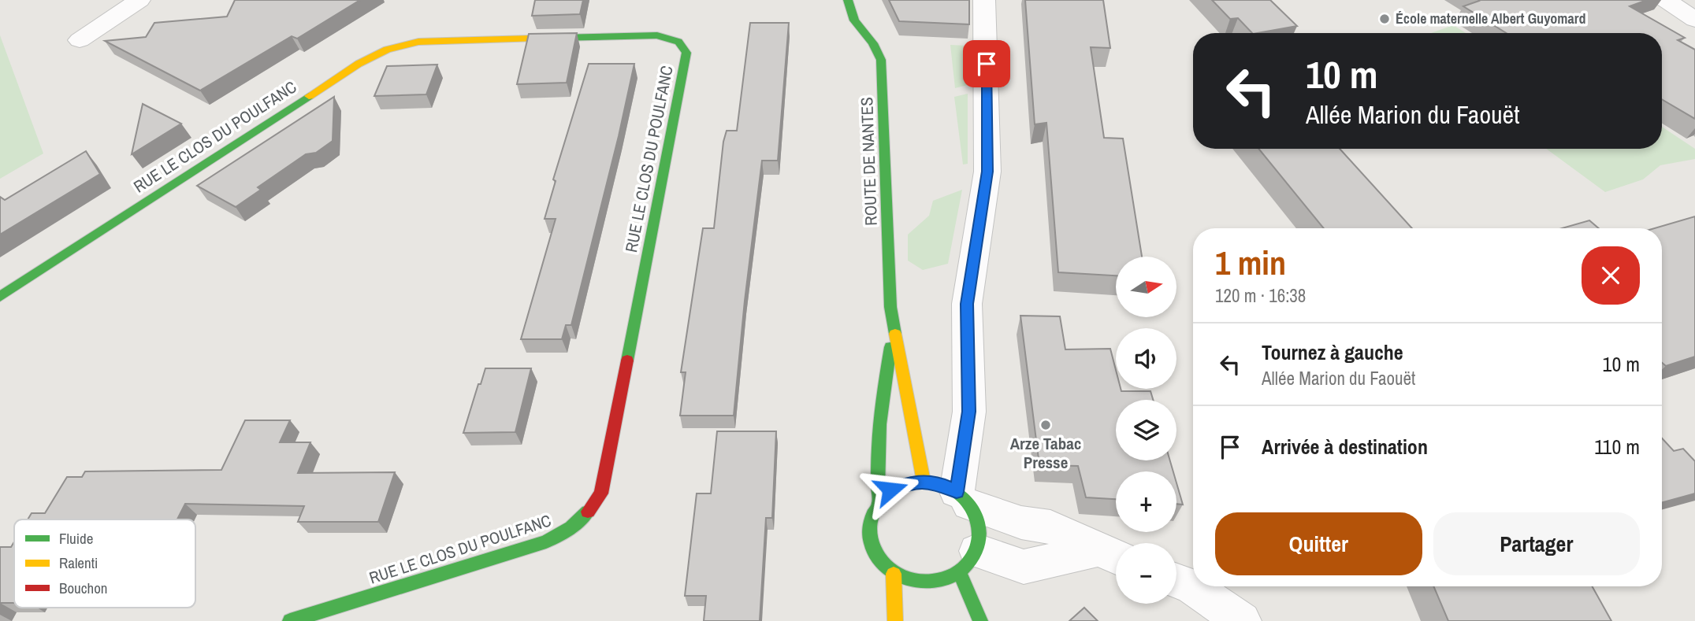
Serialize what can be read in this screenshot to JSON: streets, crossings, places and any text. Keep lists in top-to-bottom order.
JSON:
{
  "streets": {
    "street": ["RUE LE CLOS DU POULFANC", "ROUTE DE NANTES"]
  },
  "places": ["École maternelle Albert Guyomard", "Arze Tabac Presse"],
  "legend": ["Fluide", "Ralenti", "Bouchon"],
  "north": "right",
  "page": {
    "turn": ["10 m", "Allée Marion du Faouët"],
    "heading": ["1 min", "120 m · 16:38"],
    "map_buttons": ["+", "−"],
    "list": [
      {
        "name": "Tournez à gauche",
        "note": "Allée Marion du Faouët",
        "value": "10 m"
      },
      {
        "name": "Arrivée à destination",
        "value": "110 m"
      }
    ],
    "buttons": ["Quitter", "Partager"]
  }
}
